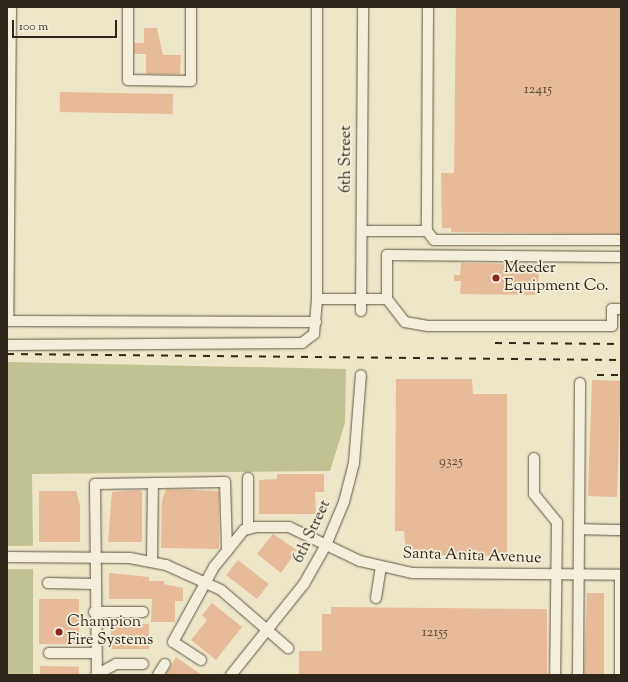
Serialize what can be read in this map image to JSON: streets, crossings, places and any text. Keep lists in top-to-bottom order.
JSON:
{
  "streets": {
    "street": ["6th Street", "Santa Anita Avenue"]
  },
  "crossings": [
    ["6th Street", "Santa Anita Avenue"]
  ],
  "places": ["Meeder Equipment Co.", "Champion Fire Systems"],
  "house_numbers": ["12415", "9325", "12155"],
  "scale_bar": "100 m"
}
